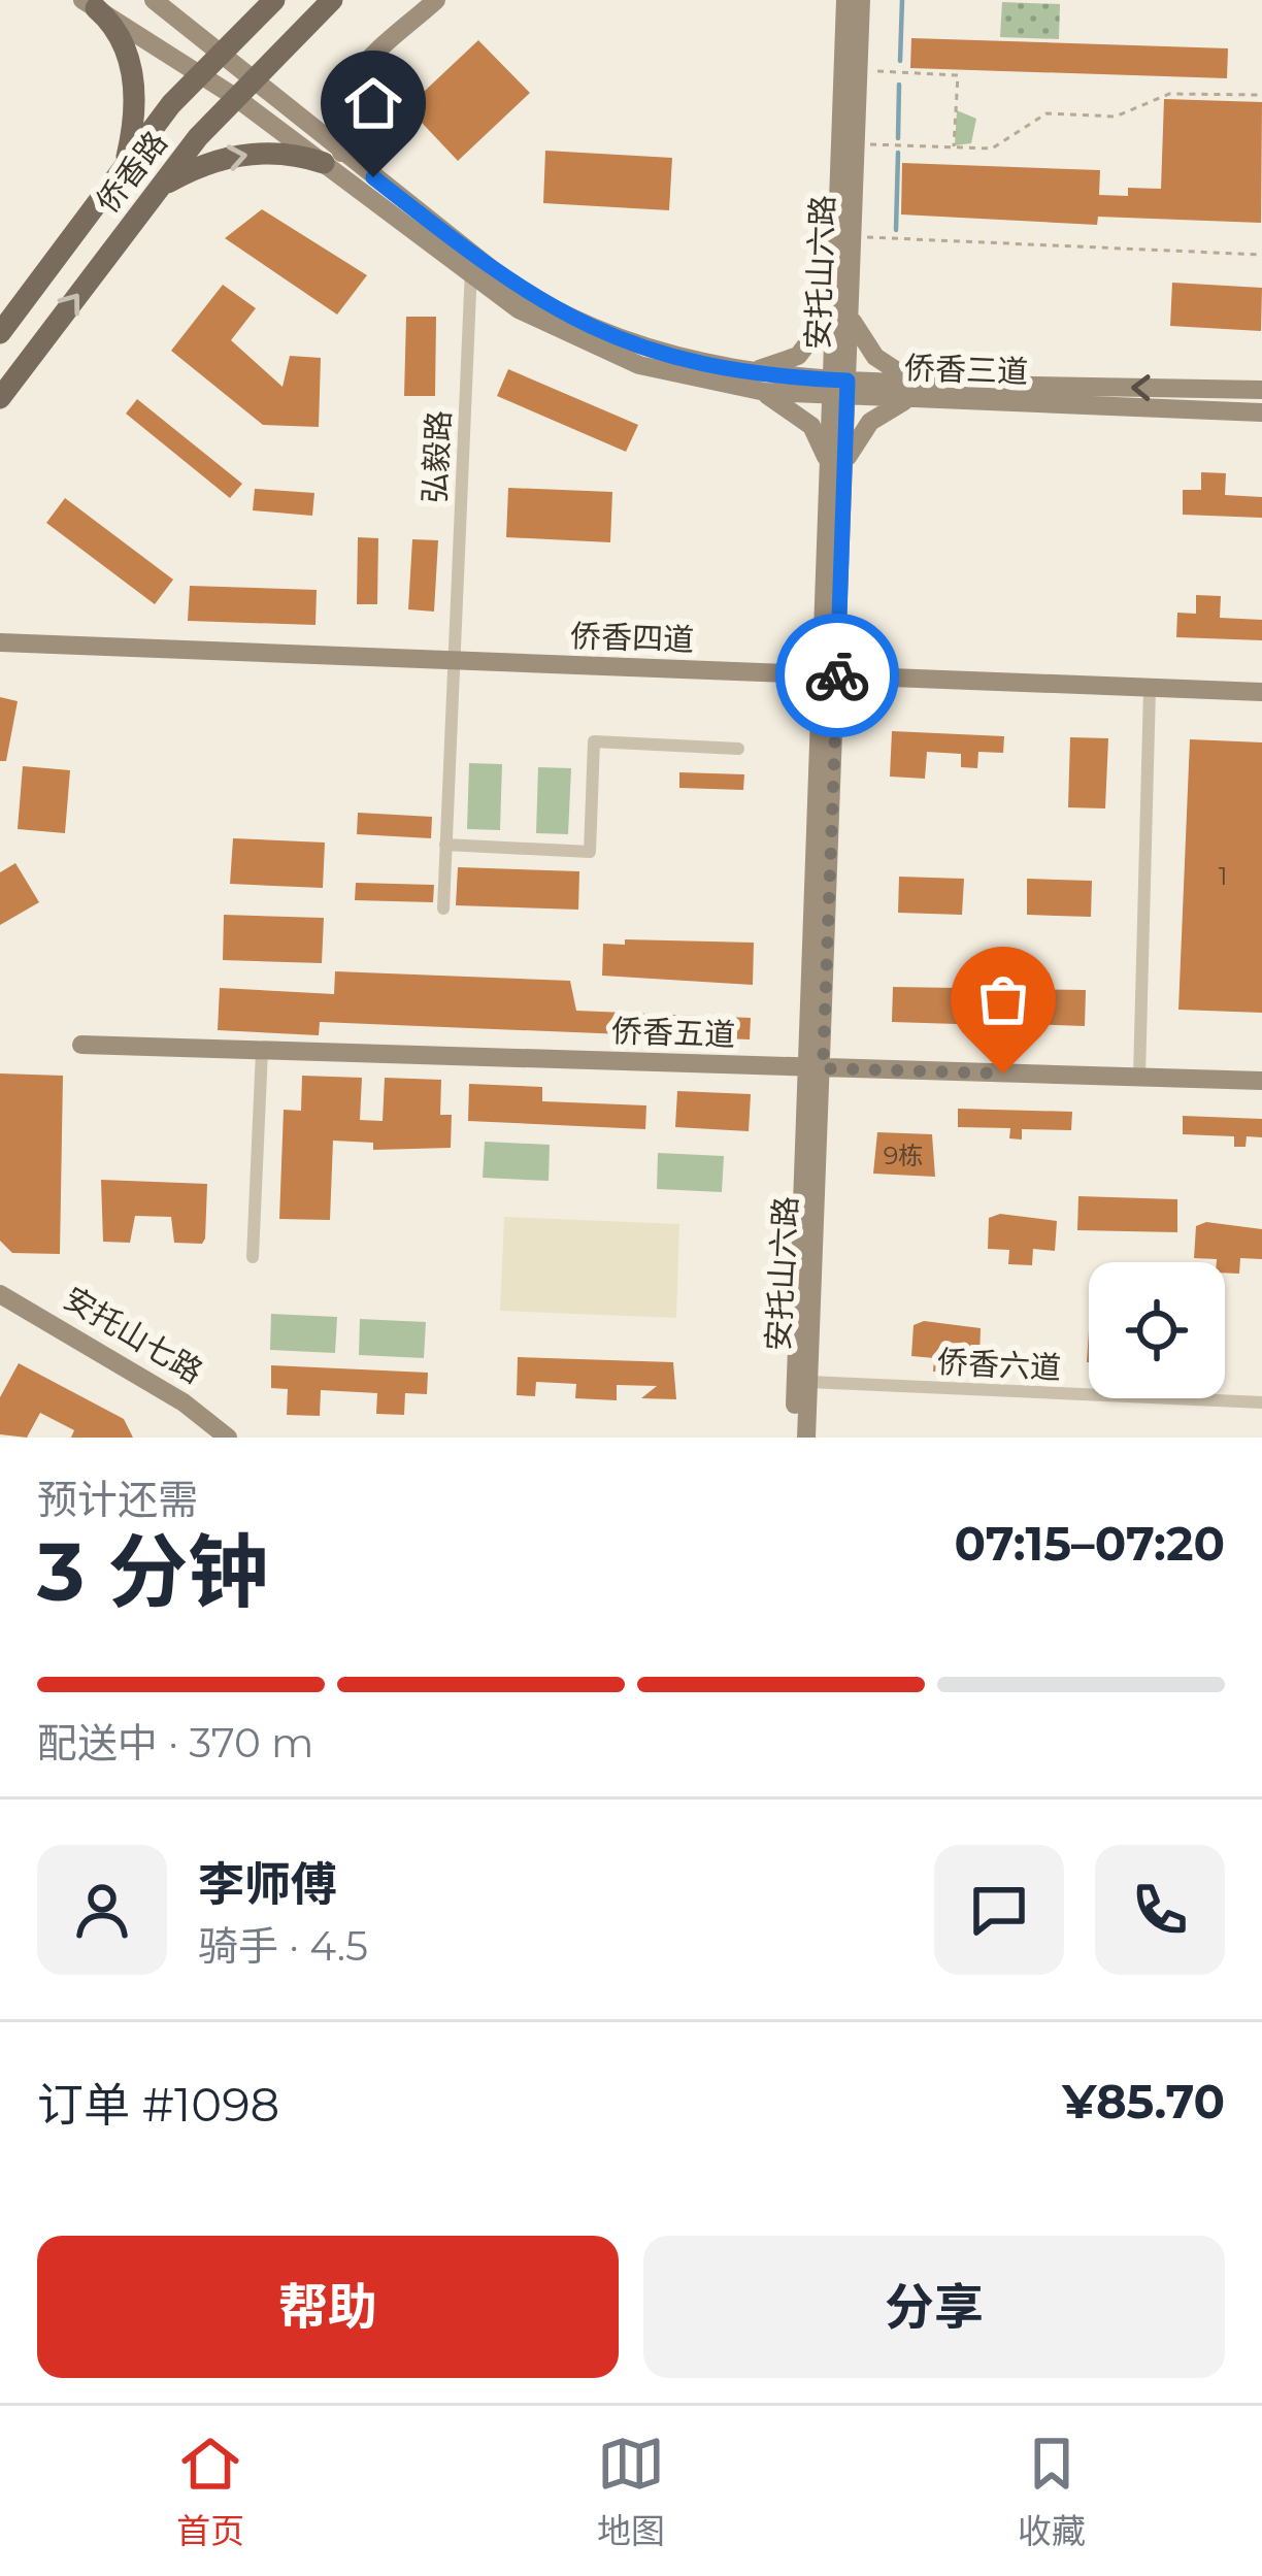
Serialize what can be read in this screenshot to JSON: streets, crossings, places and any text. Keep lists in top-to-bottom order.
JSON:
{
  "streets": {
    "main road": ["侨香路"],
    "street": [
      "安托山六路",
      "侨香三道",
      "弘毅路",
      "侨香四道",
      "侨香五道",
      "安托山七路",
      "侨香六道"
    ]
  },
  "crossings": [
    ["侨香路", "侨香三道"],
    ["安托山六路", "侨香三道"],
    ["安托山六路", "侨香四道"],
    ["安托山六路", "侨香五道"],
    ["安托山六路", "侨香六道"],
    ["侨香三道", "弘毅路"],
    ["弘毅路", "侨香四道"]
  ],
  "house_numbers": ["1", "9栋"],
  "page": {
    "heading": ["3 分钟", "预计还需", "07:15–07:20"],
    "panel": [
      "李师傅",
      "骑手 · 4.5",
      "订单 #1098",
      "¥85.70"
    ],
    "bar": "配送中 · 370 m",
    "buttons": ["帮助", "分享"],
    "tabs": ["首页", "地图", "收藏"]
  }
}
